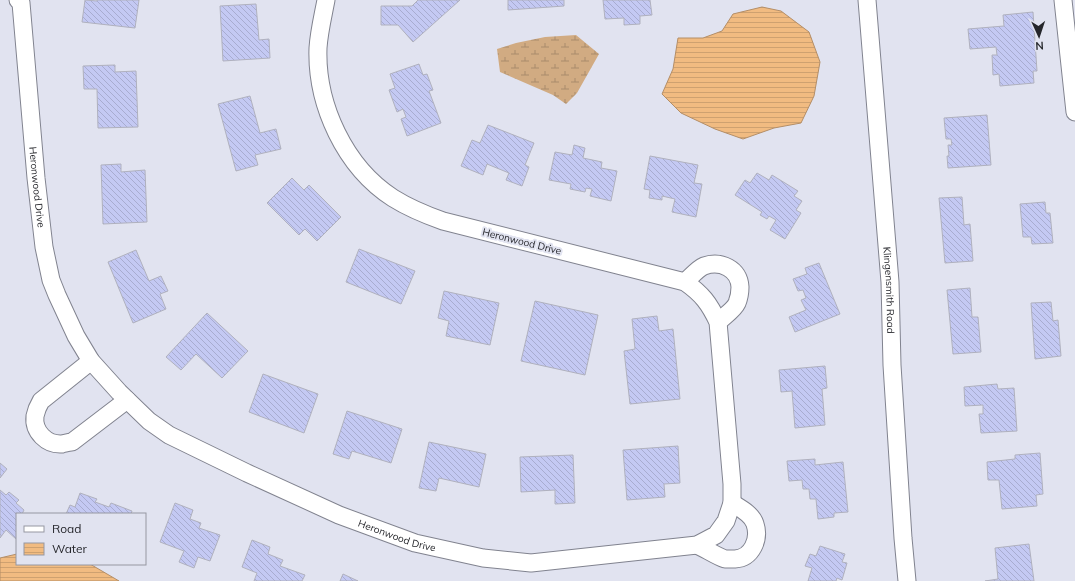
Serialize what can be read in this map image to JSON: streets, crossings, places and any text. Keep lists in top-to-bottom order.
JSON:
{
  "streets": {
    "street": ["Heronwood Drive", "Klingensmith Road"]
  },
  "legend": ["Road", "Water"],
  "north": "bottom"
}
